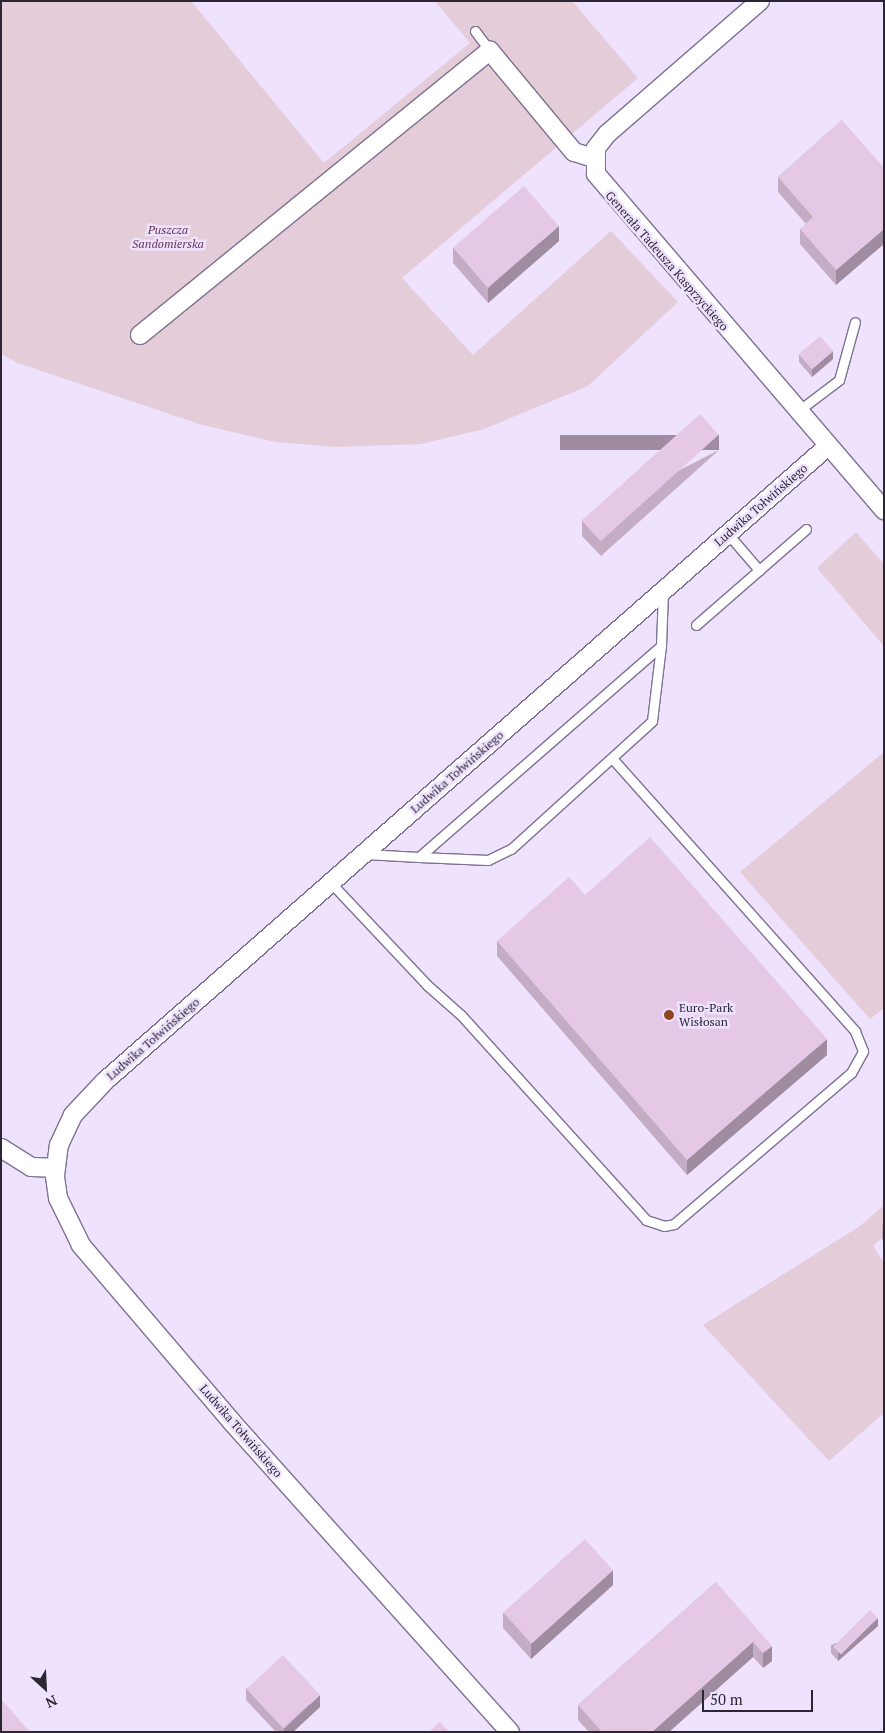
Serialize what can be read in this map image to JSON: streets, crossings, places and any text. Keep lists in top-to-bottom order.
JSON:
{
  "streets": {
    "street": ["Generała Tadeusza Kasprzyckiego", "Ludwika Tołwińskiego"]
  },
  "crossings": [
    ["Generała Tadeusza Kasprzyckiego", "Ludwika Tołwińskiego"]
  ],
  "parks": ["Puszcza Sandomierska"],
  "places": ["Euro-Park Wisłosan"],
  "scale_bar": "50 m",
  "north": "bottom right"
}
